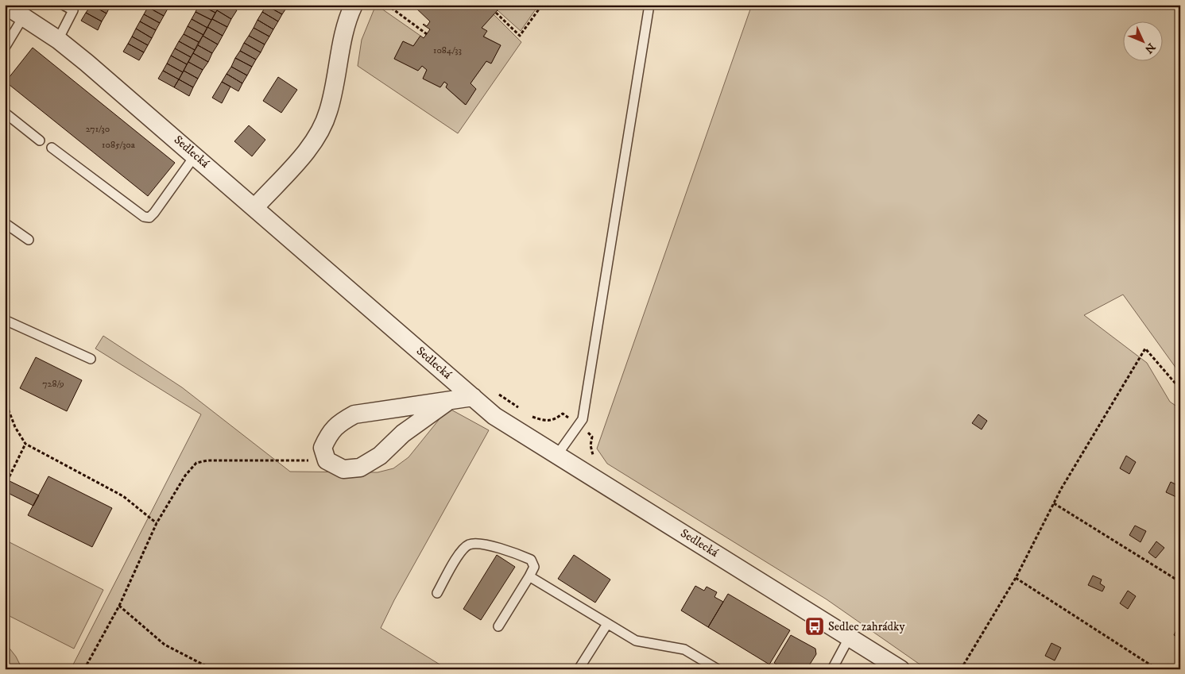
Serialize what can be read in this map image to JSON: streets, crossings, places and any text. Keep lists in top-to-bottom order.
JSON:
{
  "streets": {
    "street": ["Sedlecká"]
  },
  "places": {
    "bus stop": ["Sedlec zahrádky"]
  },
  "house_numbers": [
    "1084/33",
    "271/30",
    "1085/30a",
    "728/9"
  ],
  "north": "bottom right"
}
